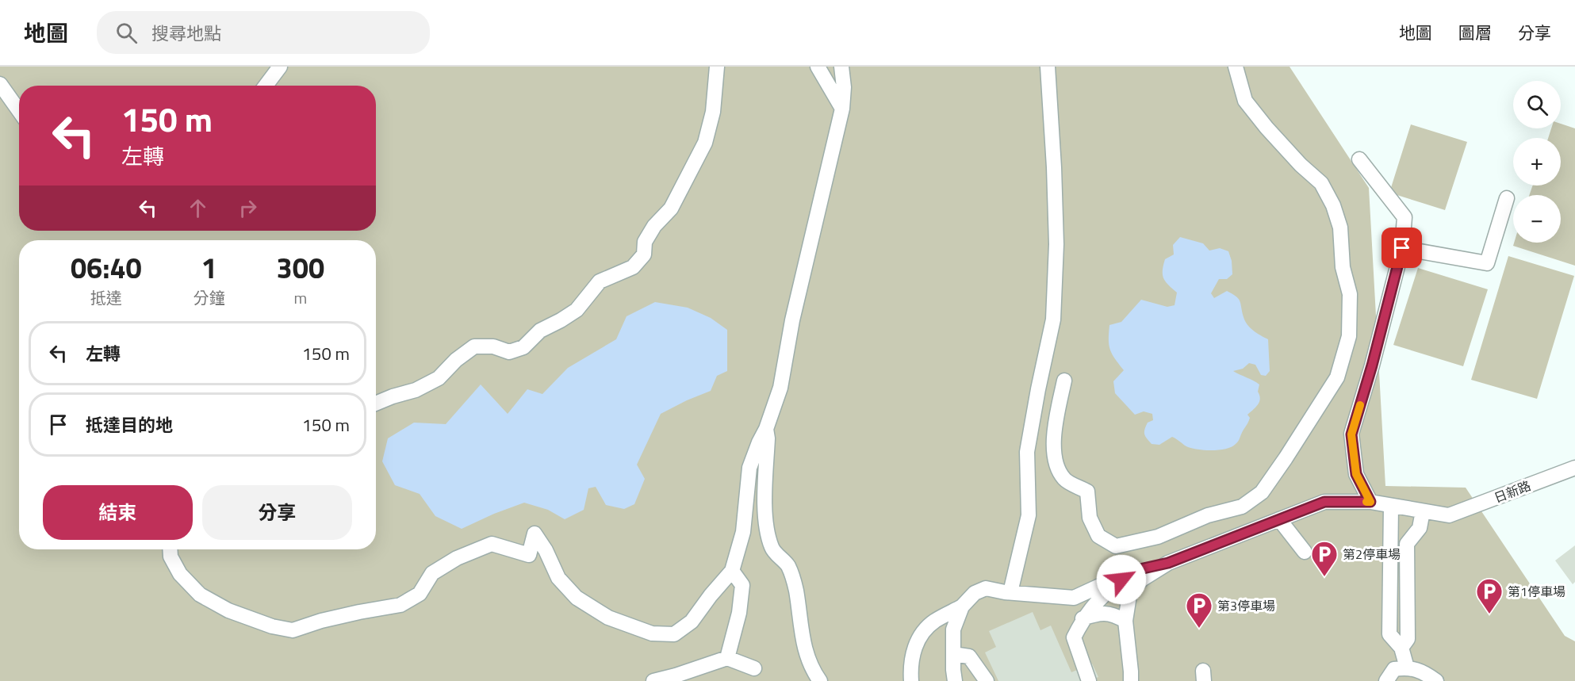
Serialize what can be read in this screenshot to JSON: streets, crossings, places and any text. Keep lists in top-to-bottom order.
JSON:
{
  "streets": {
    "street": ["日新路"]
  },
  "places": {
    "parking": ["第2停車場", "第1停車場", "第3停車場"]
  },
  "page": {
    "header": "地圖",
    "search": "搜尋地點",
    "nav": ["地圖", "圖層", "分享"],
    "map_buttons": ["+", "−"],
    "turn": ["150 m", "左轉"],
    "eta": [
      "06:40",
      "抵達",
      "1",
      "分鐘",
      "300",
      "m"
    ],
    "list": [
      {
        "name": "左轉",
        "value": "150 m"
      },
      {
        "name": "抵達目的地",
        "value": "150 m"
      }
    ],
    "buttons": ["結束", "分享"]
  }
}
